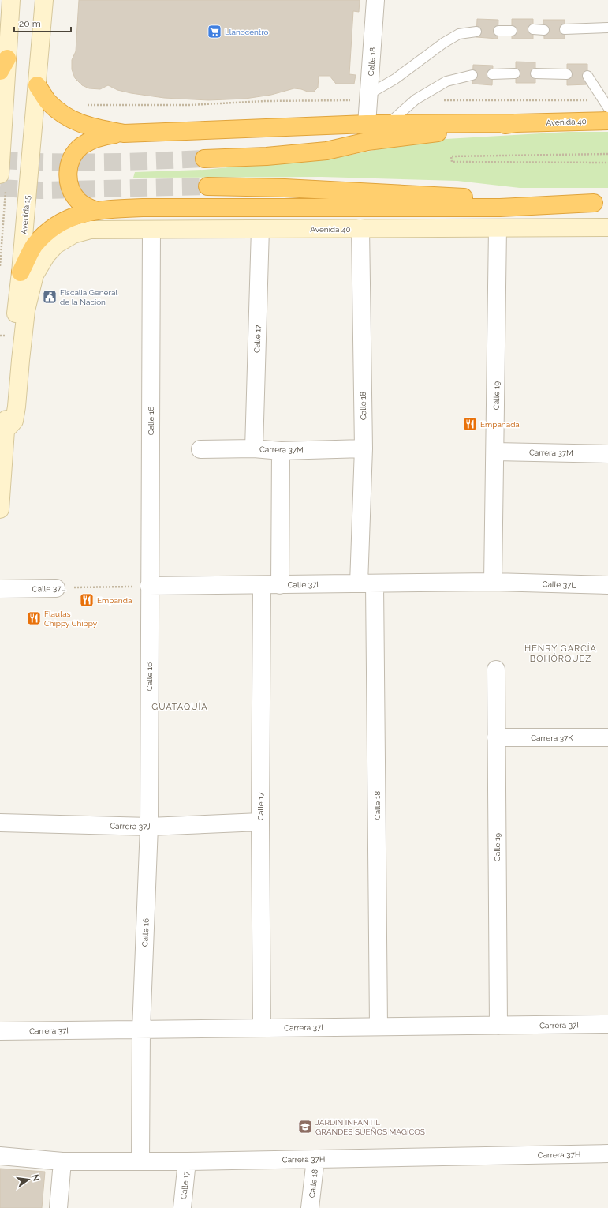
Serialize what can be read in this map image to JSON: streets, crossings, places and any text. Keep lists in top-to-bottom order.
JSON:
{
  "streets": {
    "highway": ["Avenida 40"],
    "street": [
      "Calle 18",
      "Avenida 15",
      "Calle 17",
      "Calle 19",
      "Calle 16",
      "Carrera 37M",
      "Calle 37L",
      "Carrera 37K",
      "Carrera 37J",
      "Carrera 37I",
      "Carrera 37H"
    ]
  },
  "crossings": [
    ["Calle 18", "Avenida 40"],
    ["Calle 18", "Carrera 37M"],
    ["Calle 18", "Calle 37L"],
    ["Calle 18", "Carrera 37I"],
    ["Calle 18", "Carrera 37H"],
    ["Avenida 40", "Avenida 15"],
    ["Avenida 40", "Calle 17"],
    ["Avenida 40", "Calle 19"],
    ["Avenida 40", "Calle 16"],
    ["Calle 17", "Carrera 37M"],
    ["Calle 17", "Calle 37L"],
    ["Calle 17", "Carrera 37J"],
    ["Calle 17", "Carrera 37I"],
    ["Calle 17", "Carrera 37H"],
    ["Calle 19", "Carrera 37M"],
    ["Calle 19", "Calle 37L"],
    ["Calle 19", "Carrera 37K"],
    ["Calle 19", "Carrera 37I"],
    ["Calle 16", "Calle 37L"],
    ["Calle 16", "Carrera 37J"],
    ["Calle 16", "Carrera 37I"],
    ["Calle 16", "Carrera 37H"]
  ],
  "districts": ["HENRY GARCÍA BOHÓRQUEZ", "GUATAQUÍA"],
  "places": {
    "supermarket": ["Llanocentro"],
    "public building": ["Fiscalia General de la Nación"],
    "restaurant": ["Empanada", "Empanda", "Flautas Chippy Chippy"],
    "school or university": ["JARDIN INFANTIL GRANDES SUEÑOS MAGICOS"]
  },
  "scale_bar": "20 m",
  "north": "right"
}
